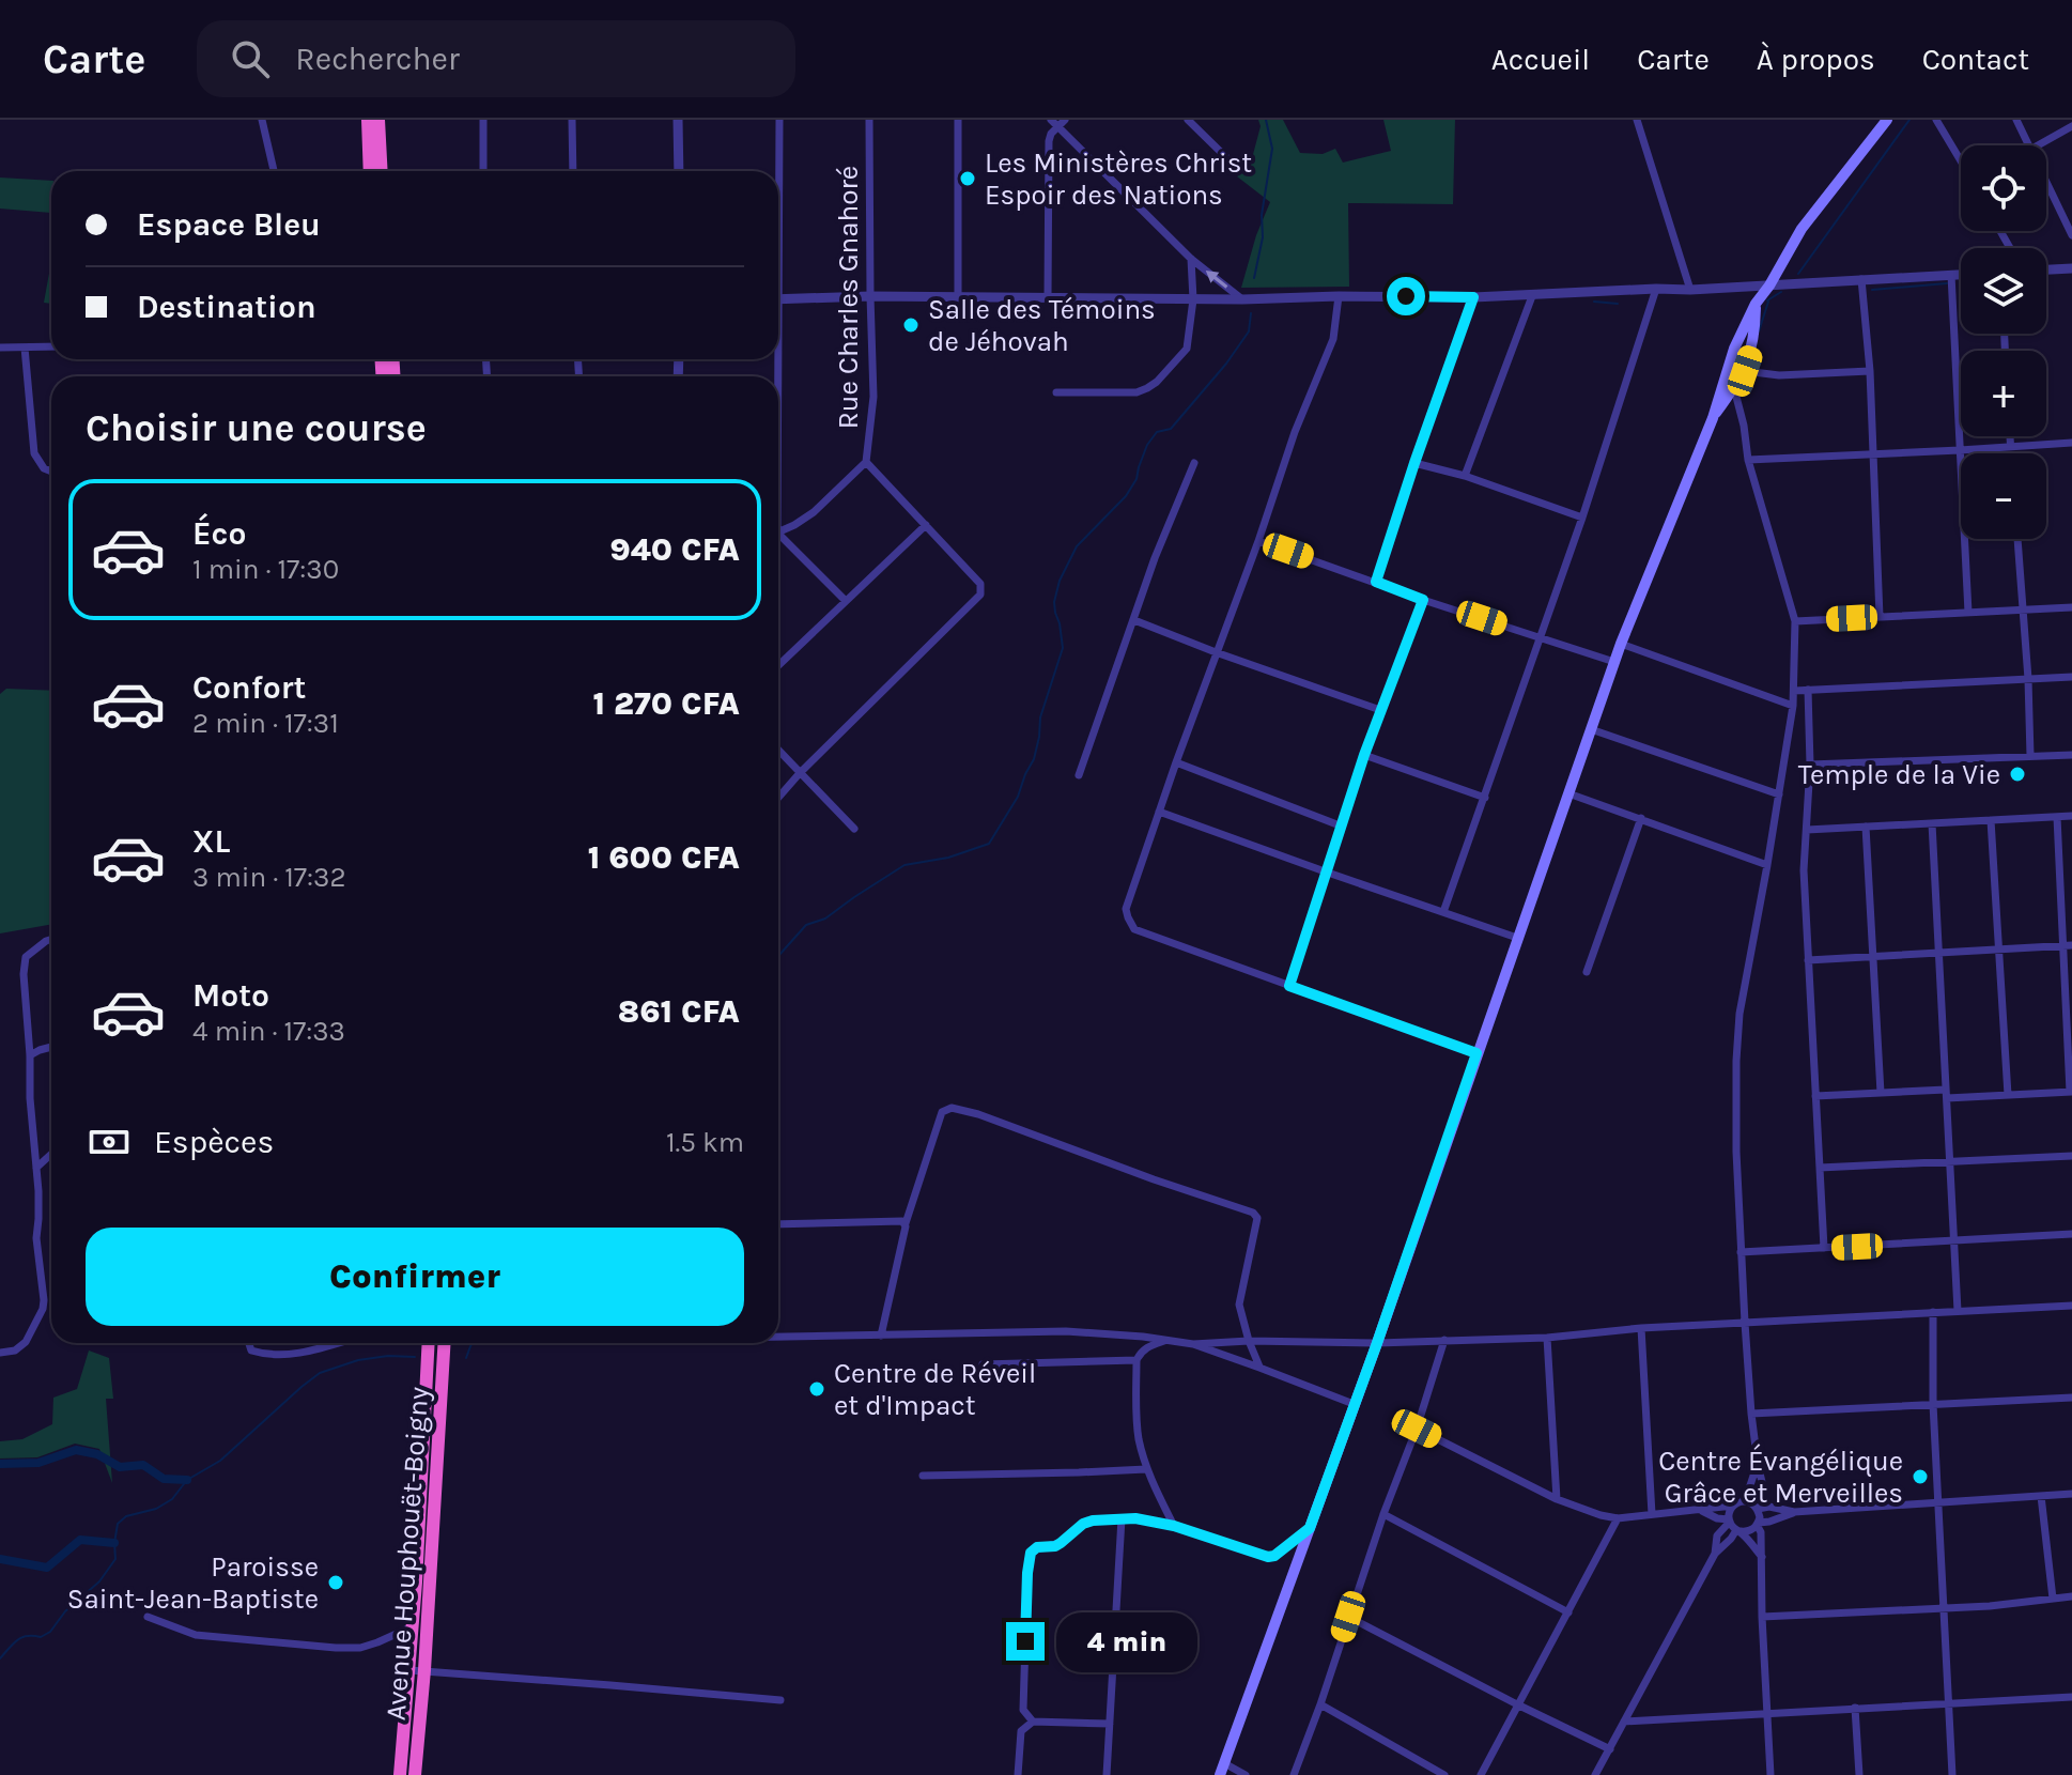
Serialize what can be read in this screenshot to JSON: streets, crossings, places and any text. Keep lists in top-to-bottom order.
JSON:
{
  "streets": {
    "highway": ["Avenue Houphouët-Boigny"],
    "street": ["Rue Charles Gnahoré"]
  },
  "places": [
    "Les Ministères Christ Espoir des Nations",
    "Salle des Témoins de Jéhovah",
    "Temple de la Vie",
    "Centre de Réveil et d'Impact",
    "Centre Évangélique Grâce et Merveilles",
    "Paroisse Saint-Jean-Baptiste"
  ],
  "page": {
    "header": "Carte",
    "search": "Rechercher",
    "nav": [
      "Accueil",
      "Carte",
      "À propos",
      "Contact"
    ],
    "map_buttons": ["+", "−"],
    "banner": ["Espace Bleu", "Destination"],
    "heading": "Choisir une course",
    "list": [
      {
        "name": "Éco",
        "note": "1 min · 17:30",
        "value": "940 CFA"
      },
      {
        "name": "Confort",
        "note": "2 min · 17:31",
        "value": "1 270 CFA"
      },
      {
        "name": "XL",
        "note": "3 min · 17:32",
        "value": "1 600 CFA"
      },
      {
        "name": "Moto",
        "note": "4 min · 17:33",
        "value": "861 CFA"
      }
    ],
    "pay": ["Espèces", "1.5 km"],
    "buttons": "Confirmer",
    "bubble": "4 min"
  }
}
